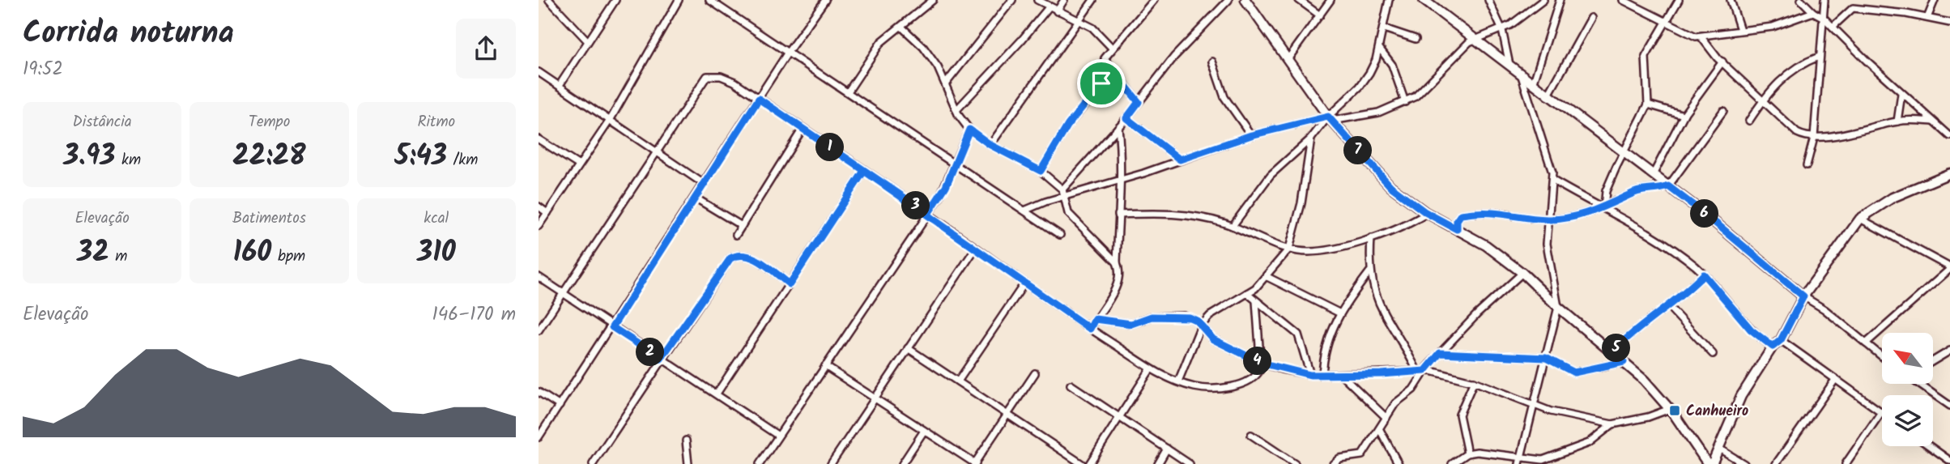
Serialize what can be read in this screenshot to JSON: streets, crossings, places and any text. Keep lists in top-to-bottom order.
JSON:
{
  "places": {
    "transit": ["Canhueiro"]
  },
  "north": "top left",
  "page": {
    "heading": ["Corrida noturna", "19:52"],
    "stats": [
      ["Distância", "3.93 km"],
      ["Tempo", "22:28"],
      ["Ritmo", "5:43 /km"],
      ["Elevação", "32 m"],
      ["Batimentos", "160 bpm"],
      ["kcal", "310"]
    ],
    "pins": [
      "1",
      "7",
      "3",
      "6",
      "5",
      "2",
      "4"
    ],
    "chart": ["Elevação", "146–170 m"]
  }
}
